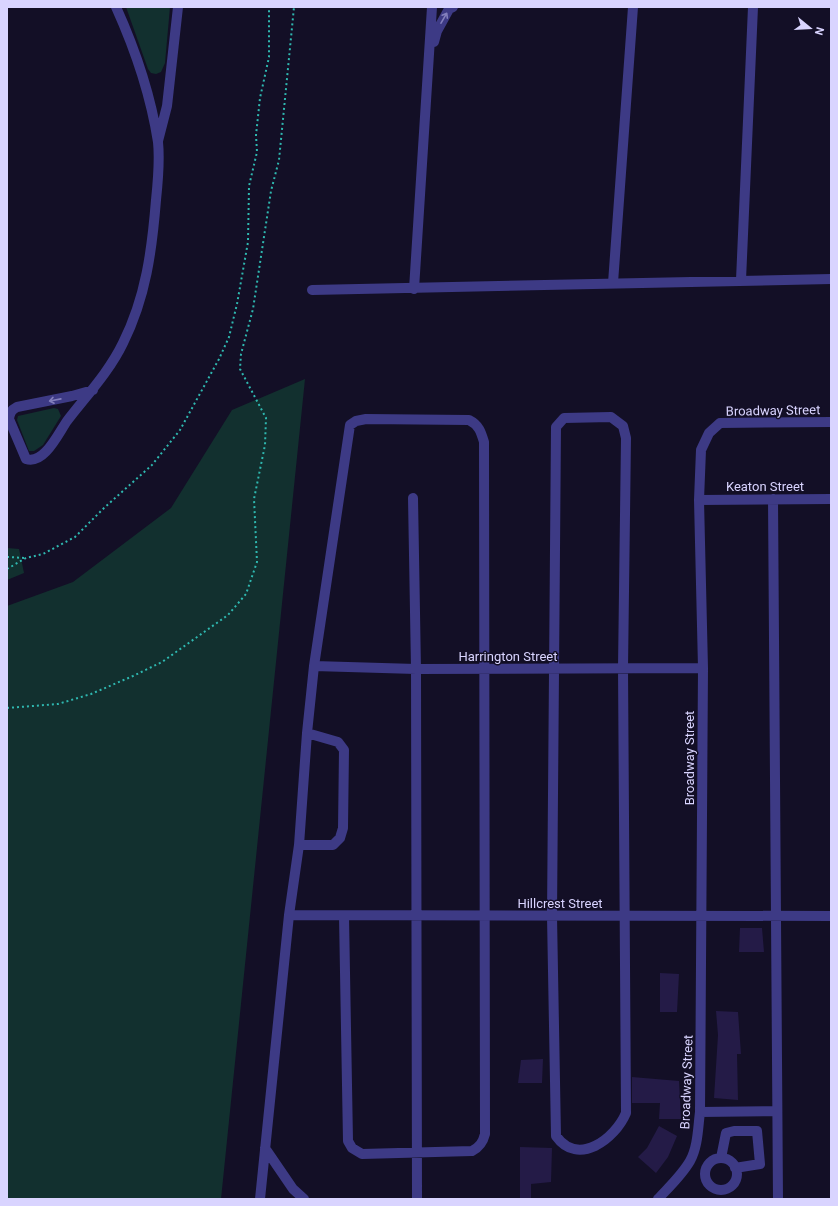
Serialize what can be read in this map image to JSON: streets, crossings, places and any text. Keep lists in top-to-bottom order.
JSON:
{
  "streets": {
    "street": [
      "Broadway Street",
      "Keaton Street",
      "Harrington Street",
      "Hillcrest Street"
    ]
  },
  "crossings": [
    ["Broadway Street", "Keaton Street"],
    ["Broadway Street", "Harrington Street"],
    ["Broadway Street", "Hillcrest Street"]
  ],
  "north": "right"
}
